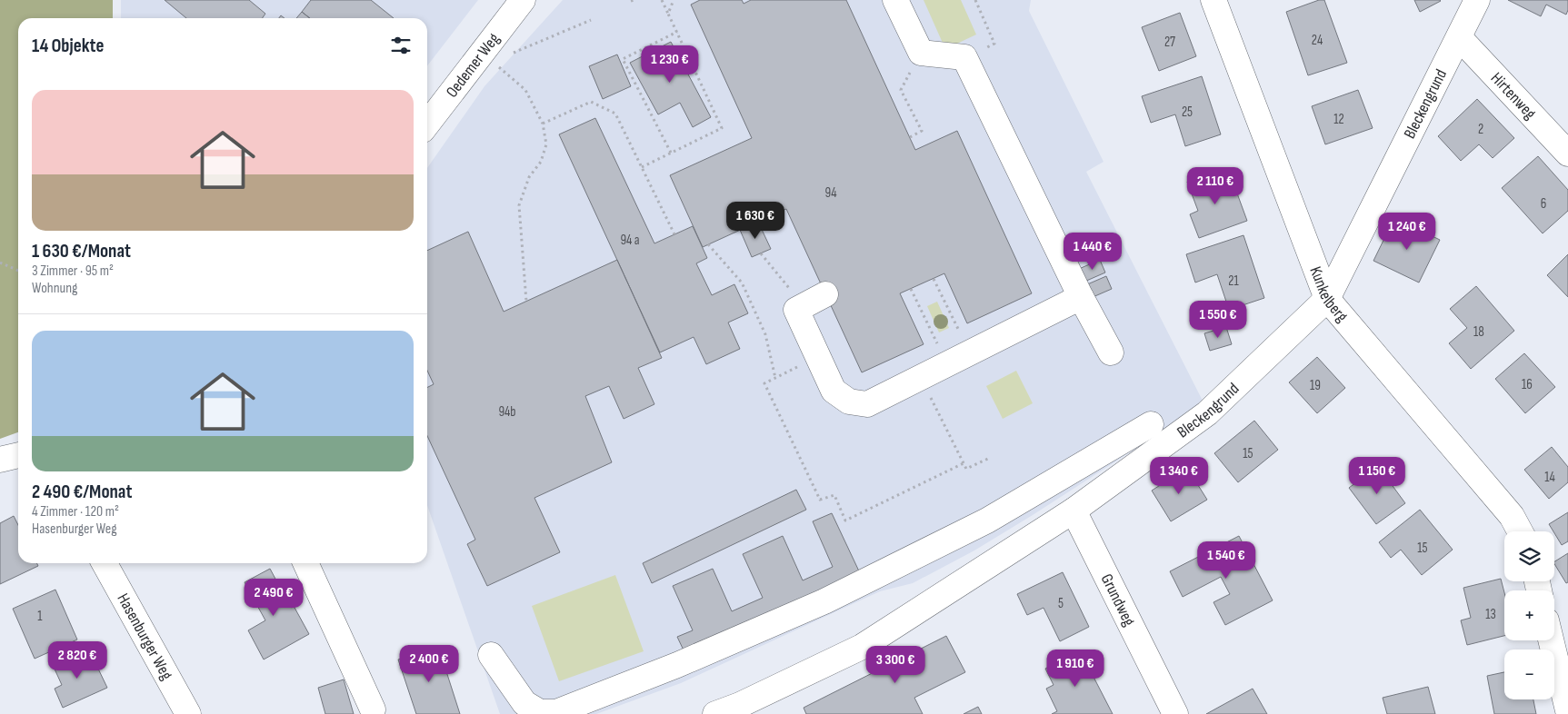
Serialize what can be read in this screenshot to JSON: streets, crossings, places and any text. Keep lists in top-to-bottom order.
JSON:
{
  "streets": {
    "street": [
      "Oedemer Weg",
      "Hirtenweg",
      "Bleckengrund",
      "Kunkelberg",
      "Grundweg",
      "Hasenburger Weg"
    ]
  },
  "crossings": [
    ["Hirtenweg", "Bleckengrund"],
    ["Bleckengrund", "Kunkelberg"],
    ["Bleckengrund", "Grundweg"]
  ],
  "house_numbers": [
    "24",
    "27",
    "25",
    "12",
    "2",
    "94",
    "6",
    "94 a",
    "21",
    "18",
    "16",
    "19",
    "94b",
    "15",
    "14",
    "15",
    "5",
    "13",
    "1"
  ],
  "page": {
    "heading": "14 Objekte",
    "price": [
      "1 230 €",
      "2 110 €",
      "1 630 €",
      "1 240 €",
      "1 440 €",
      "1 550 €",
      "1 340 €",
      "1 150 €",
      "1 540 €",
      "2 490 €",
      "2 820 €",
      "2 400 €",
      "3 300 €",
      "1 910 €"
    ],
    "list": [
      {
        "name": "1 630 €/Monat",
        "note": "3 Zimmer · 95 m² · Wohnung"
      },
      {
        "name": "2 490 €/Monat",
        "note": "4 Zimmer · 120 m² · Hasenburger Weg"
      }
    ],
    "map_buttons": ["+", "−"]
  }
}
